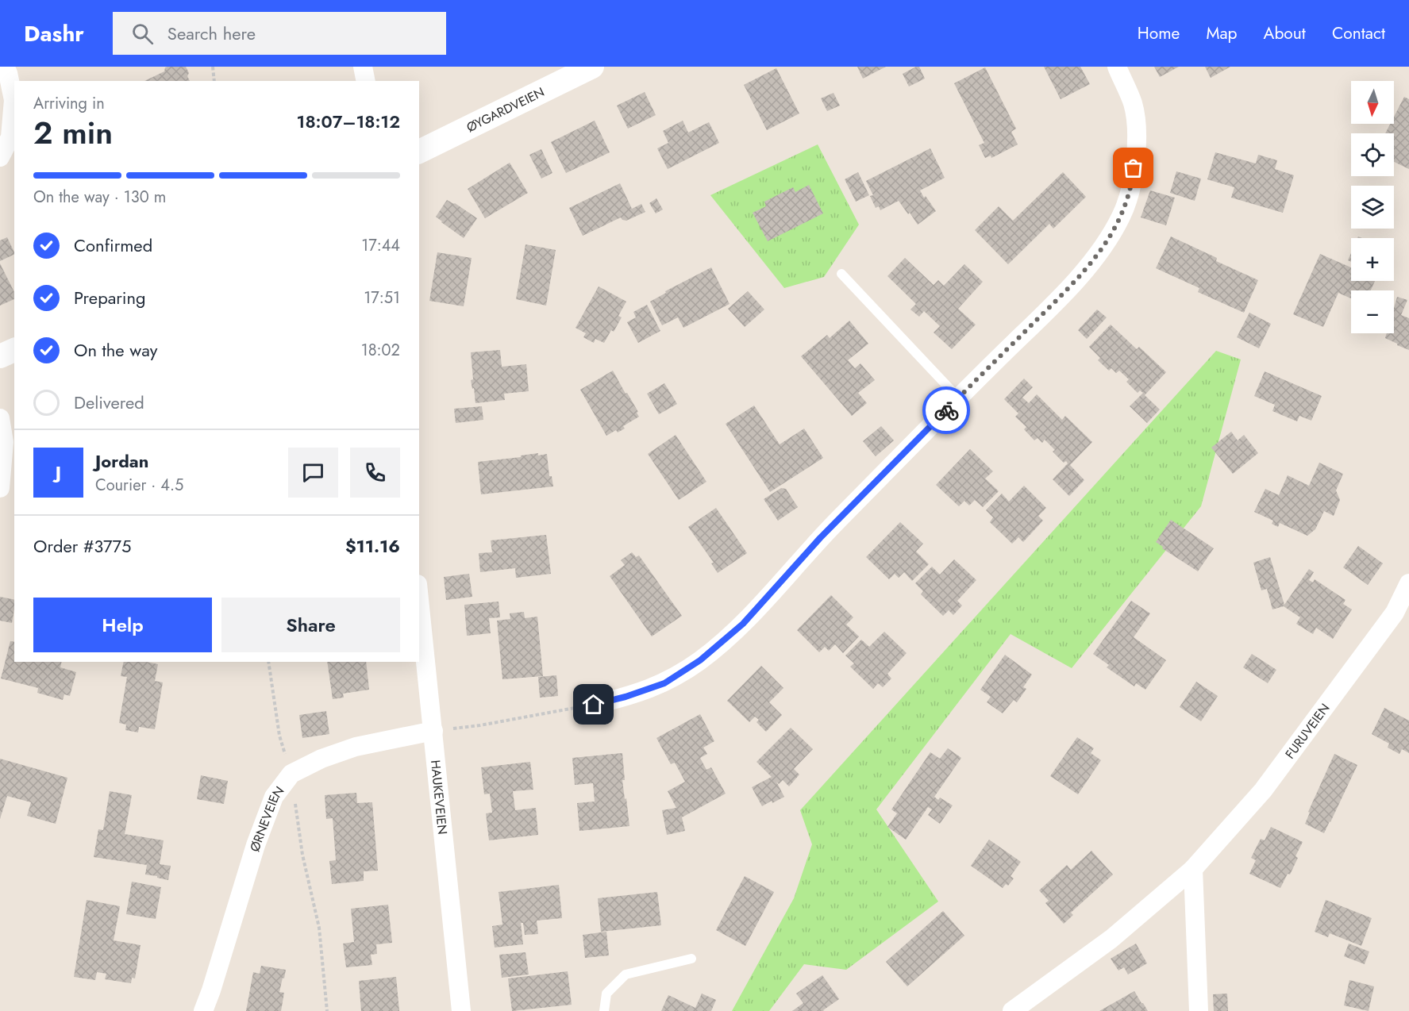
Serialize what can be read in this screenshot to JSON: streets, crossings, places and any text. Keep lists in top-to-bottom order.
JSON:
{
  "streets": {
    "street": [
      "ØYGARDVEIEN",
      "FURUVEIEN",
      "HAUKEVEIEN",
      "ØRNEVEIEN"
    ]
  },
  "crossings": [
    ["HAUKEVEIEN", "ØRNEVEIEN"]
  ],
  "north": "bottom",
  "page": {
    "header": "Dashr",
    "search": "Search here",
    "nav": [
      "Home",
      "Map",
      "About",
      "Contact"
    ],
    "map_buttons": ["+", "−"],
    "heading": ["2 min", "Arriving in", "18:07–18:12"],
    "panel": [
      "Jordan",
      "Courier · 4.5",
      "Order #3775",
      "$11.16"
    ],
    "bar": "On the way · 130 m",
    "list": [
      ["Confirmed", "17:44"],
      ["Preparing", "17:51"],
      ["On the way", "18:02"],
      "Delivered"
    ],
    "round": "J",
    "buttons": ["Help", "Share"]
  }
}
